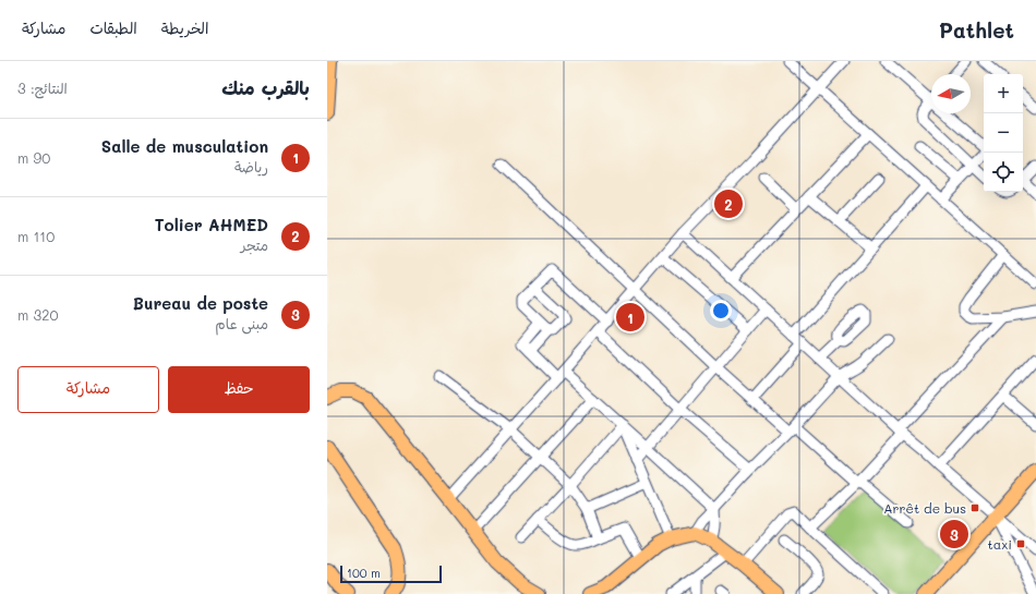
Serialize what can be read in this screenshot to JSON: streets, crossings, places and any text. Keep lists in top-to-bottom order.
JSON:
{
  "places": {
    "transit": ["Arrêt de bus", "taxi"]
  },
  "scale_bar": "100 m",
  "north": "left",
  "page": {
    "header": "Pathlet",
    "nav": ["الخريطة", "الطبقات", "مشاركة"],
    "heading": ["بالقرب منك", "النتائج: 3"],
    "map_buttons": ["+", "−"],
    "list": [
      {
        "mark": "1",
        "name": "Salle de musculation",
        "note": "رياضة",
        "value": "90 m"
      },
      {
        "mark": "2",
        "name": "Tolier AHMED",
        "note": "متجر",
        "value": "110 m"
      },
      {
        "mark": "3",
        "name": "Bureau de poste",
        "note": "مبنى عام",
        "value": "320 m"
      }
    ],
    "pins": ["2", "1", "3"],
    "buttons": ["حفظ", "مشاركة"],
    "scale": "100 m"
  }
}
